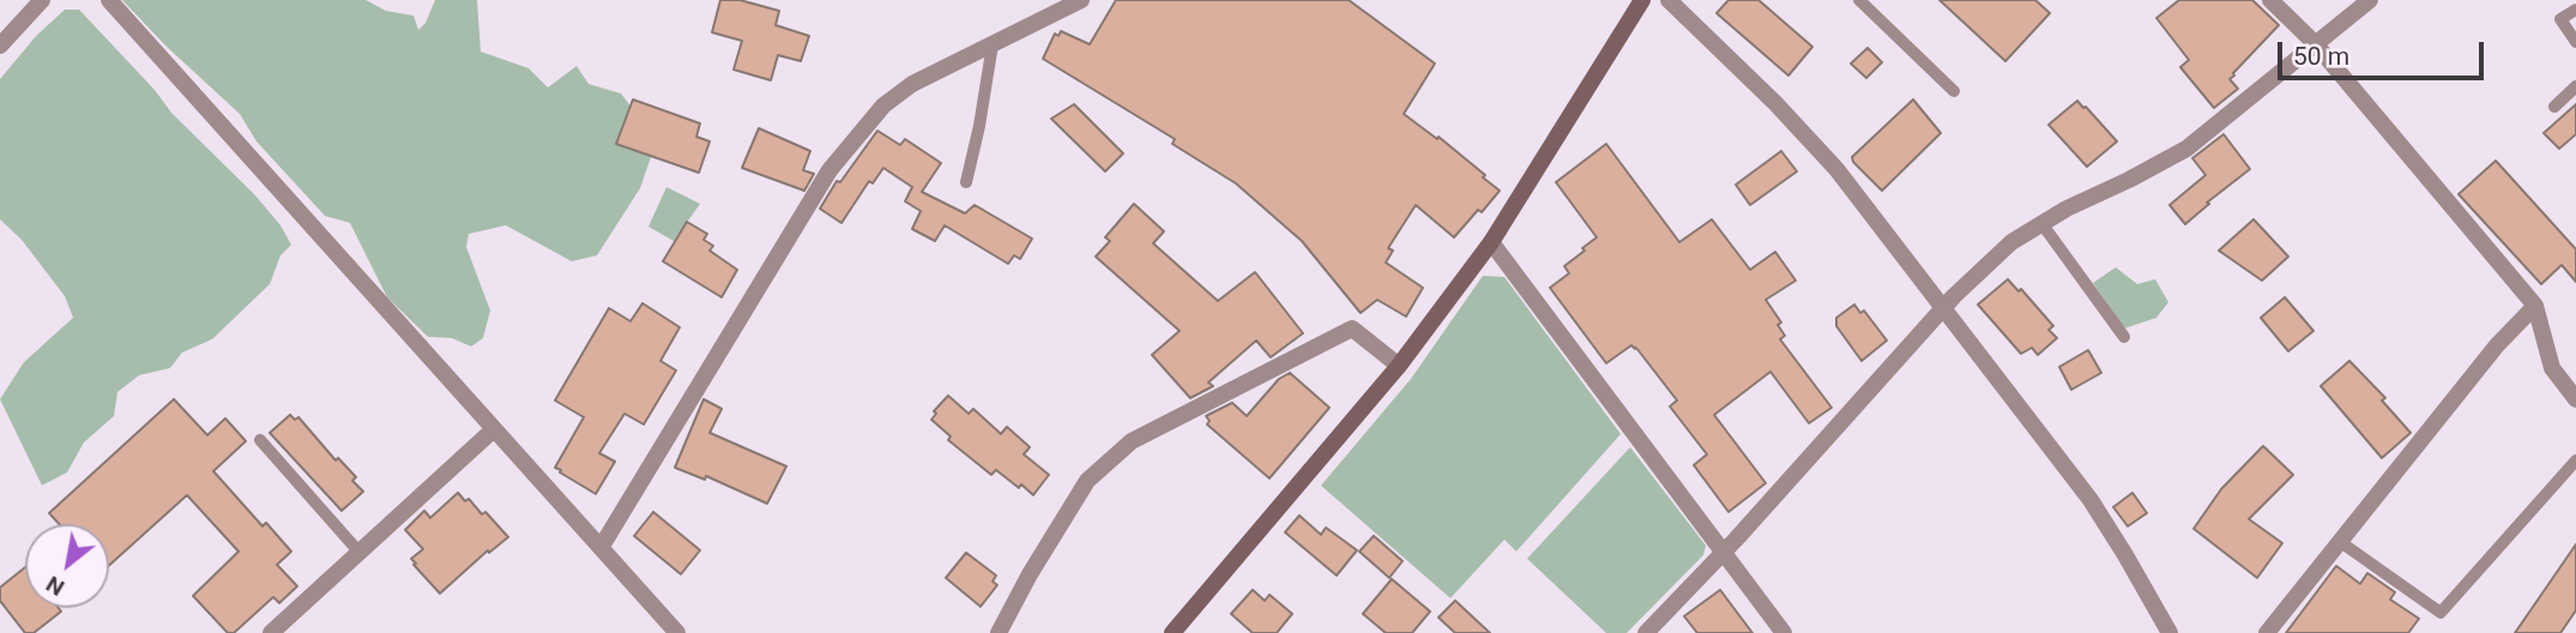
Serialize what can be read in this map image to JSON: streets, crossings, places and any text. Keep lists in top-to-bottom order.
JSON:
{
  "scale_bar": "50 m",
  "north": "bottom left"
}
